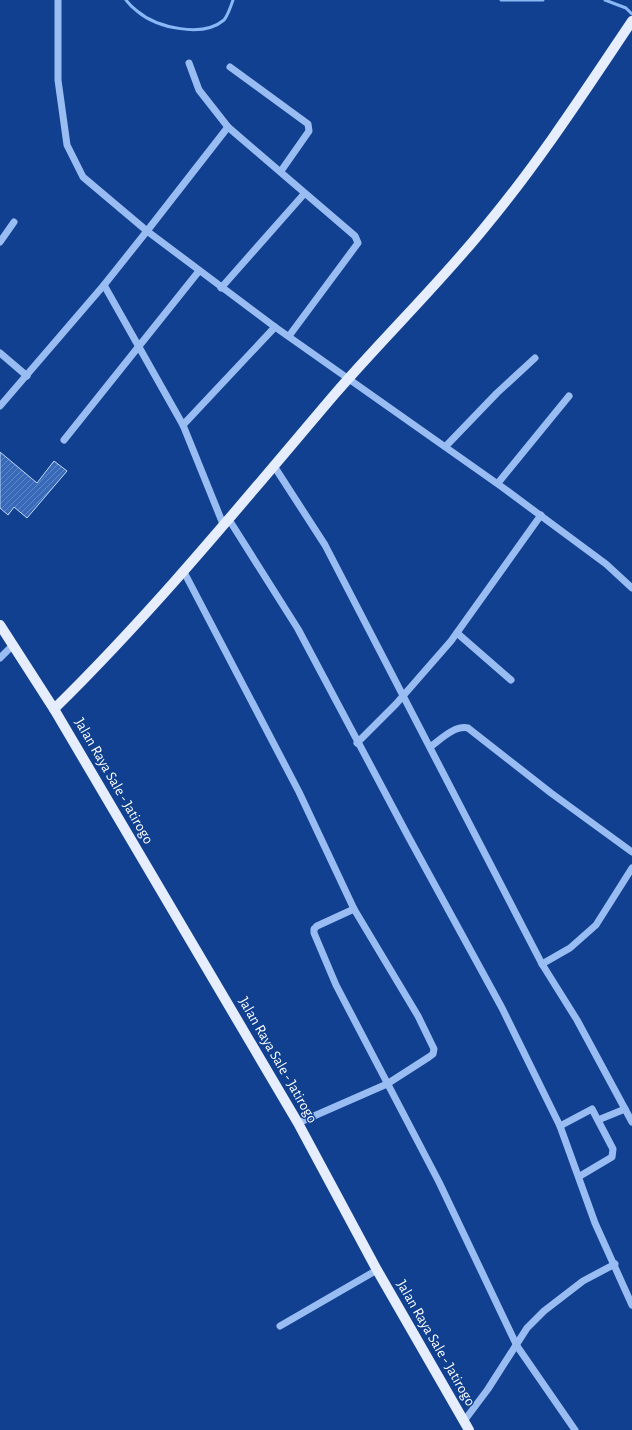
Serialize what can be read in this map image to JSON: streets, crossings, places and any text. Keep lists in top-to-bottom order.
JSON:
{
  "streets": {
    "main road": ["Jalan Raya Sale - Jatirogo"]
  }
}
